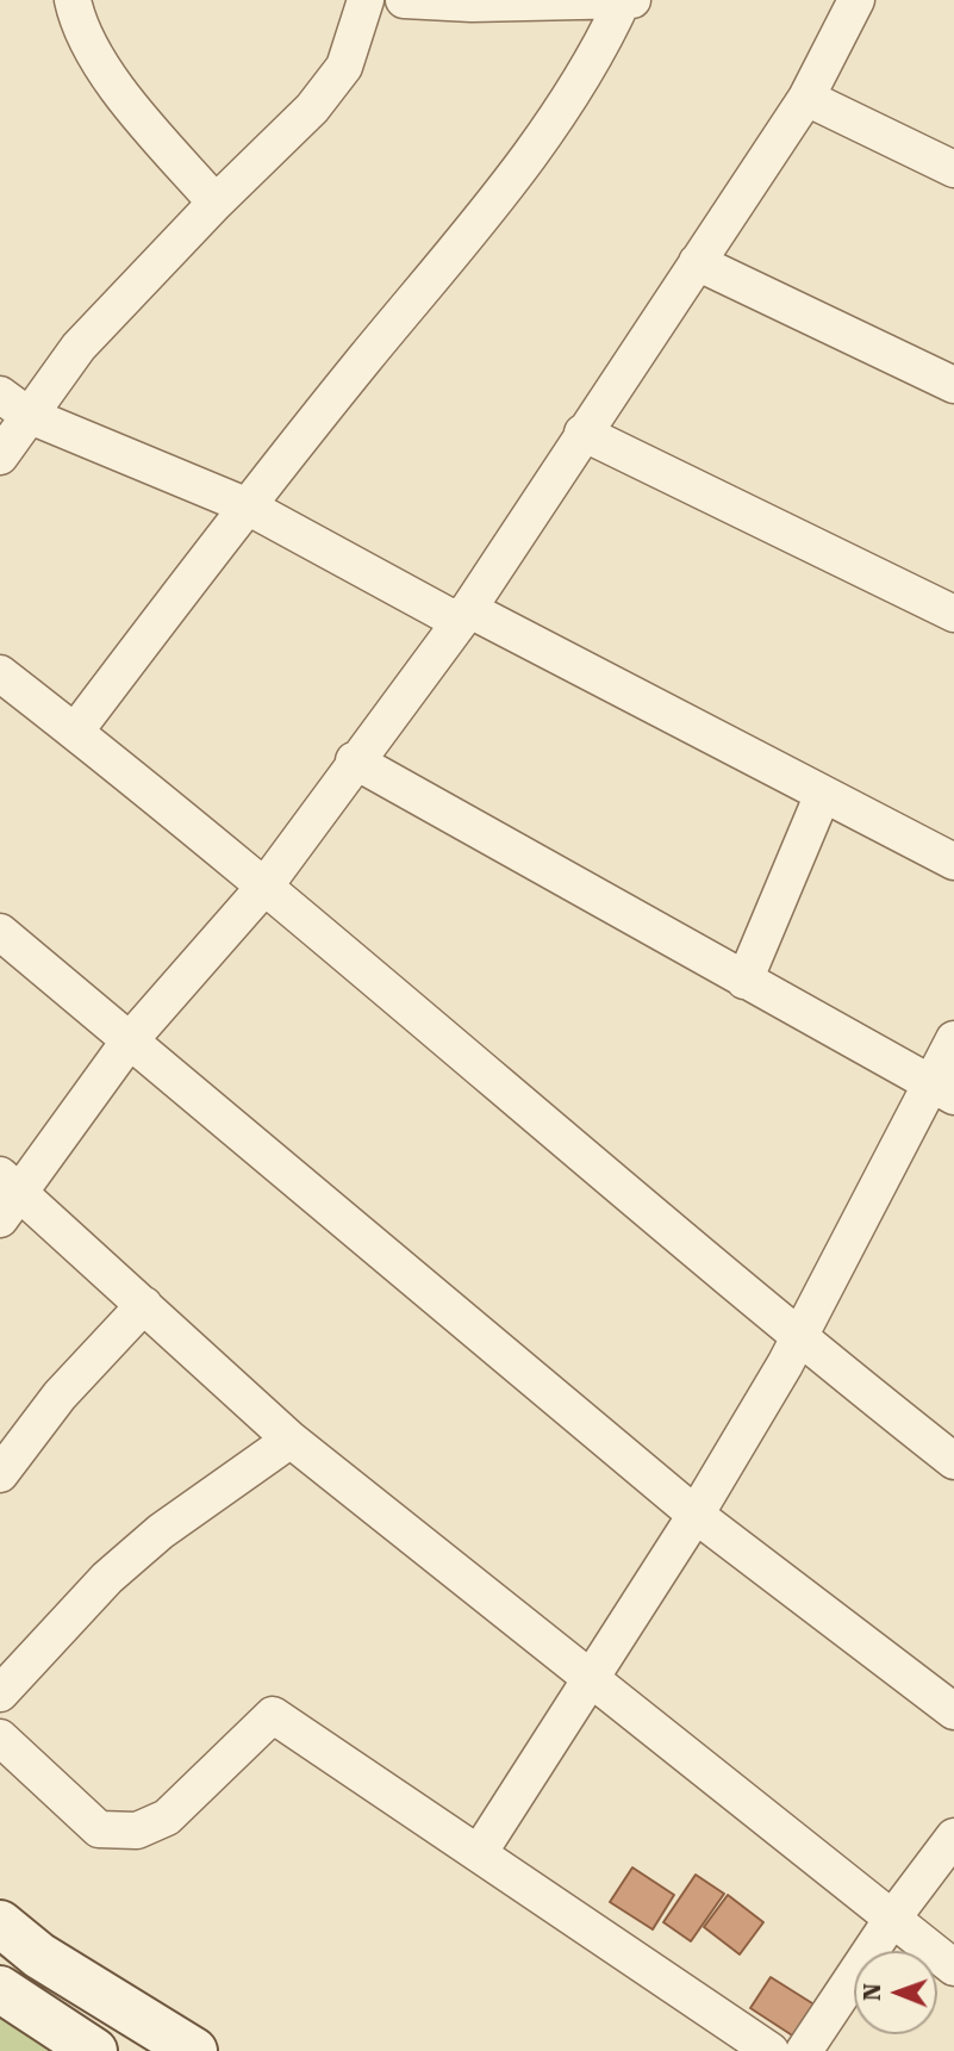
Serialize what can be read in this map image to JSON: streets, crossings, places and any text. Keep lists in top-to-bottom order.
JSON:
{
  "north": "left"
}
